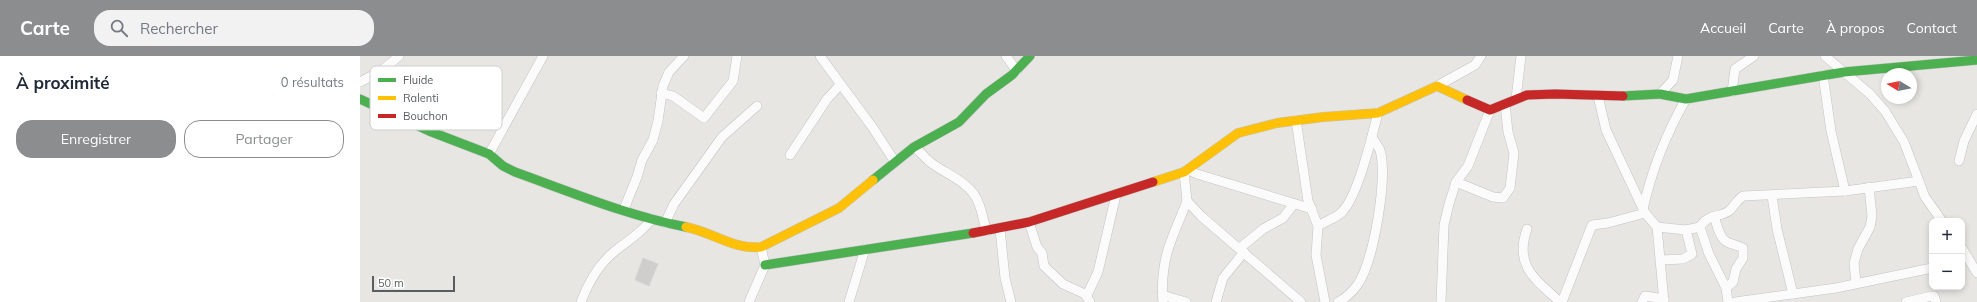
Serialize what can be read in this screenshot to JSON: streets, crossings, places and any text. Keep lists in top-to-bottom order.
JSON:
{
  "legend": ["Fluide", "Ralenti", "Bouchon"],
  "scale_bar": "50 m",
  "north": "left",
  "page": {
    "header": "Carte",
    "search": "Rechercher",
    "nav": [
      "Accueil",
      "Carte",
      "À propos",
      "Contact"
    ],
    "heading": ["À proximité", "0 résultats"],
    "buttons": ["Enregistrer", "Partager"],
    "map_buttons": ["+", "−"],
    "scale": "50 m"
  }
}
